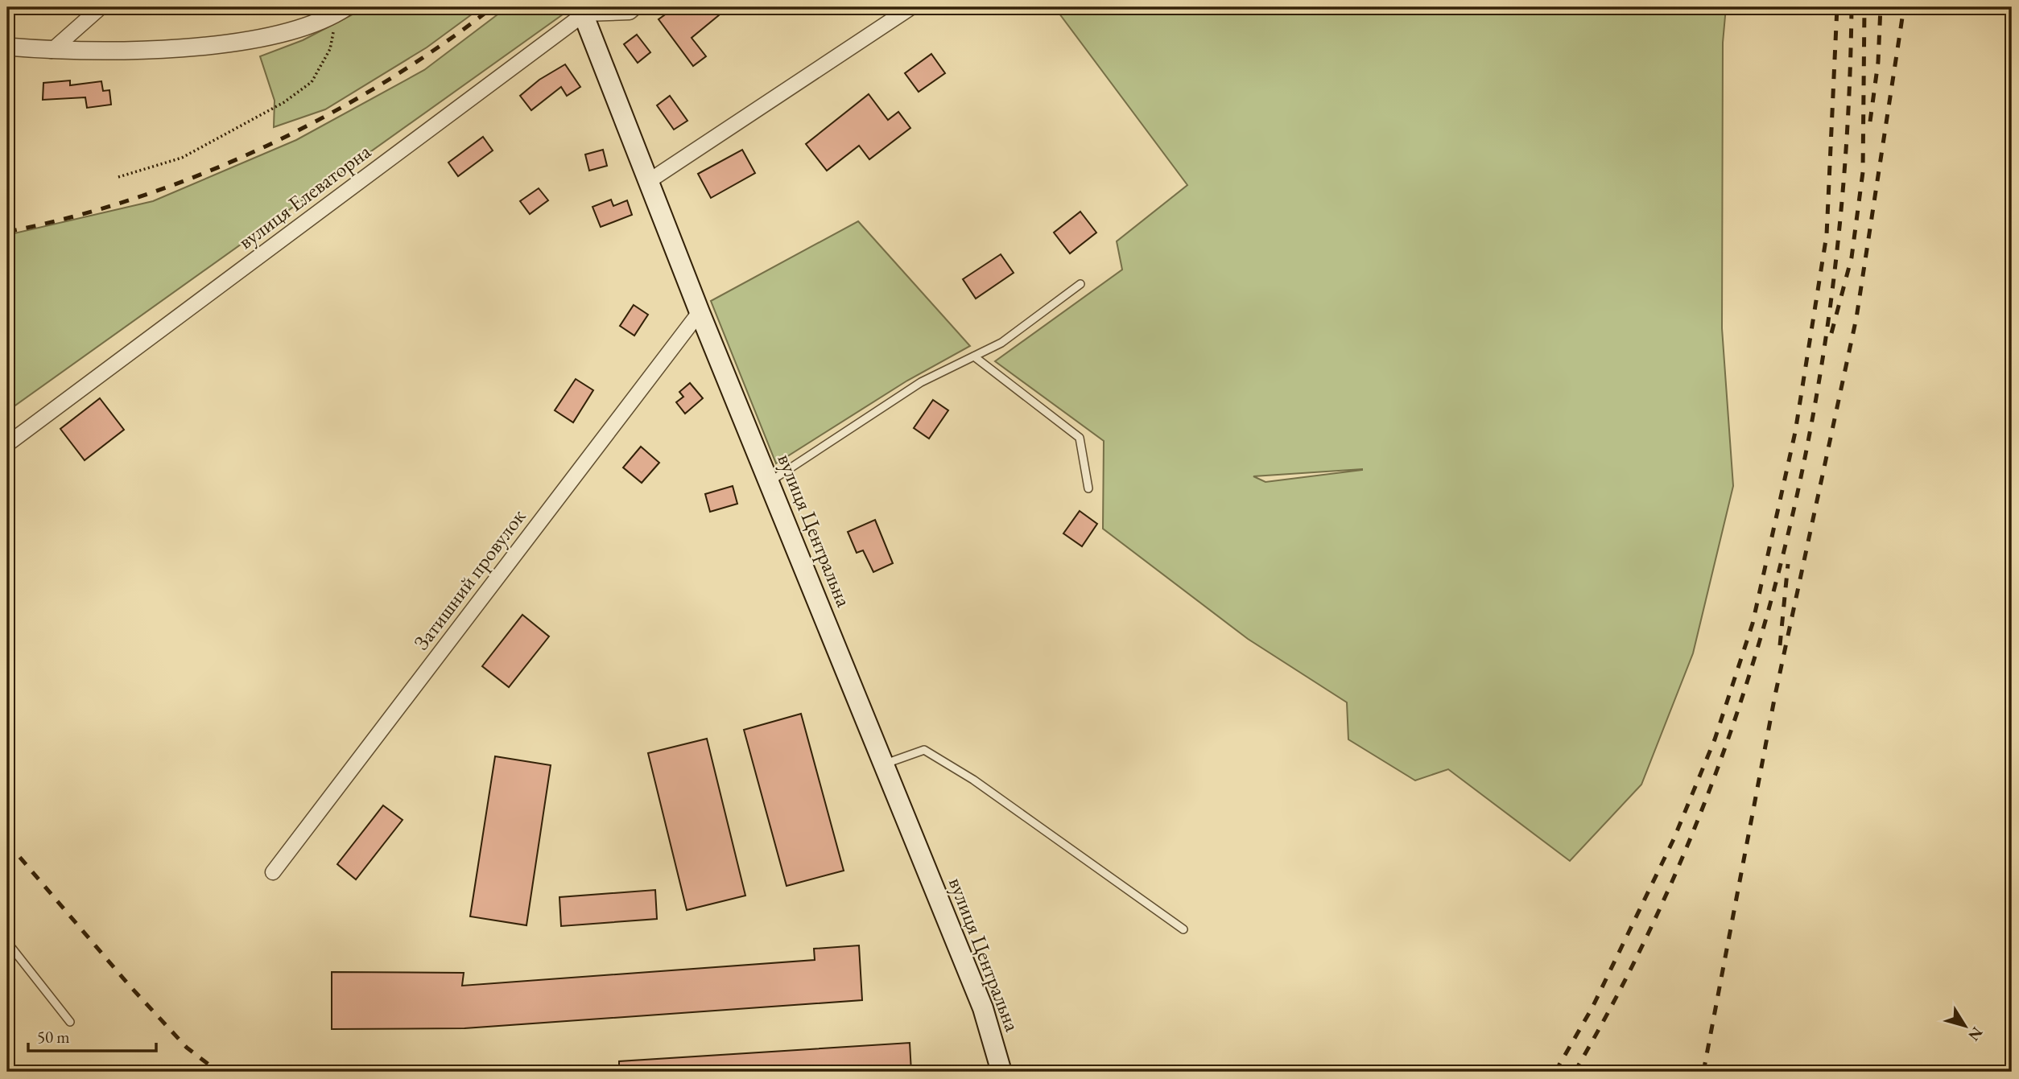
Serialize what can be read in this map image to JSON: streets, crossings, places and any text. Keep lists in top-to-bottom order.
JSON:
{
  "streets": {
    "main road": ["вулиця Центральна"],
    "street": ["вулиця Елеваторна", "Затишний провулок"]
  },
  "crossings": [
    ["вулиця Елеваторна", "вулиця Центральна"],
    ["вулиця Центральна", "Затишний провулок"]
  ],
  "scale_bar": "50 m",
  "north": "bottom right"
}
